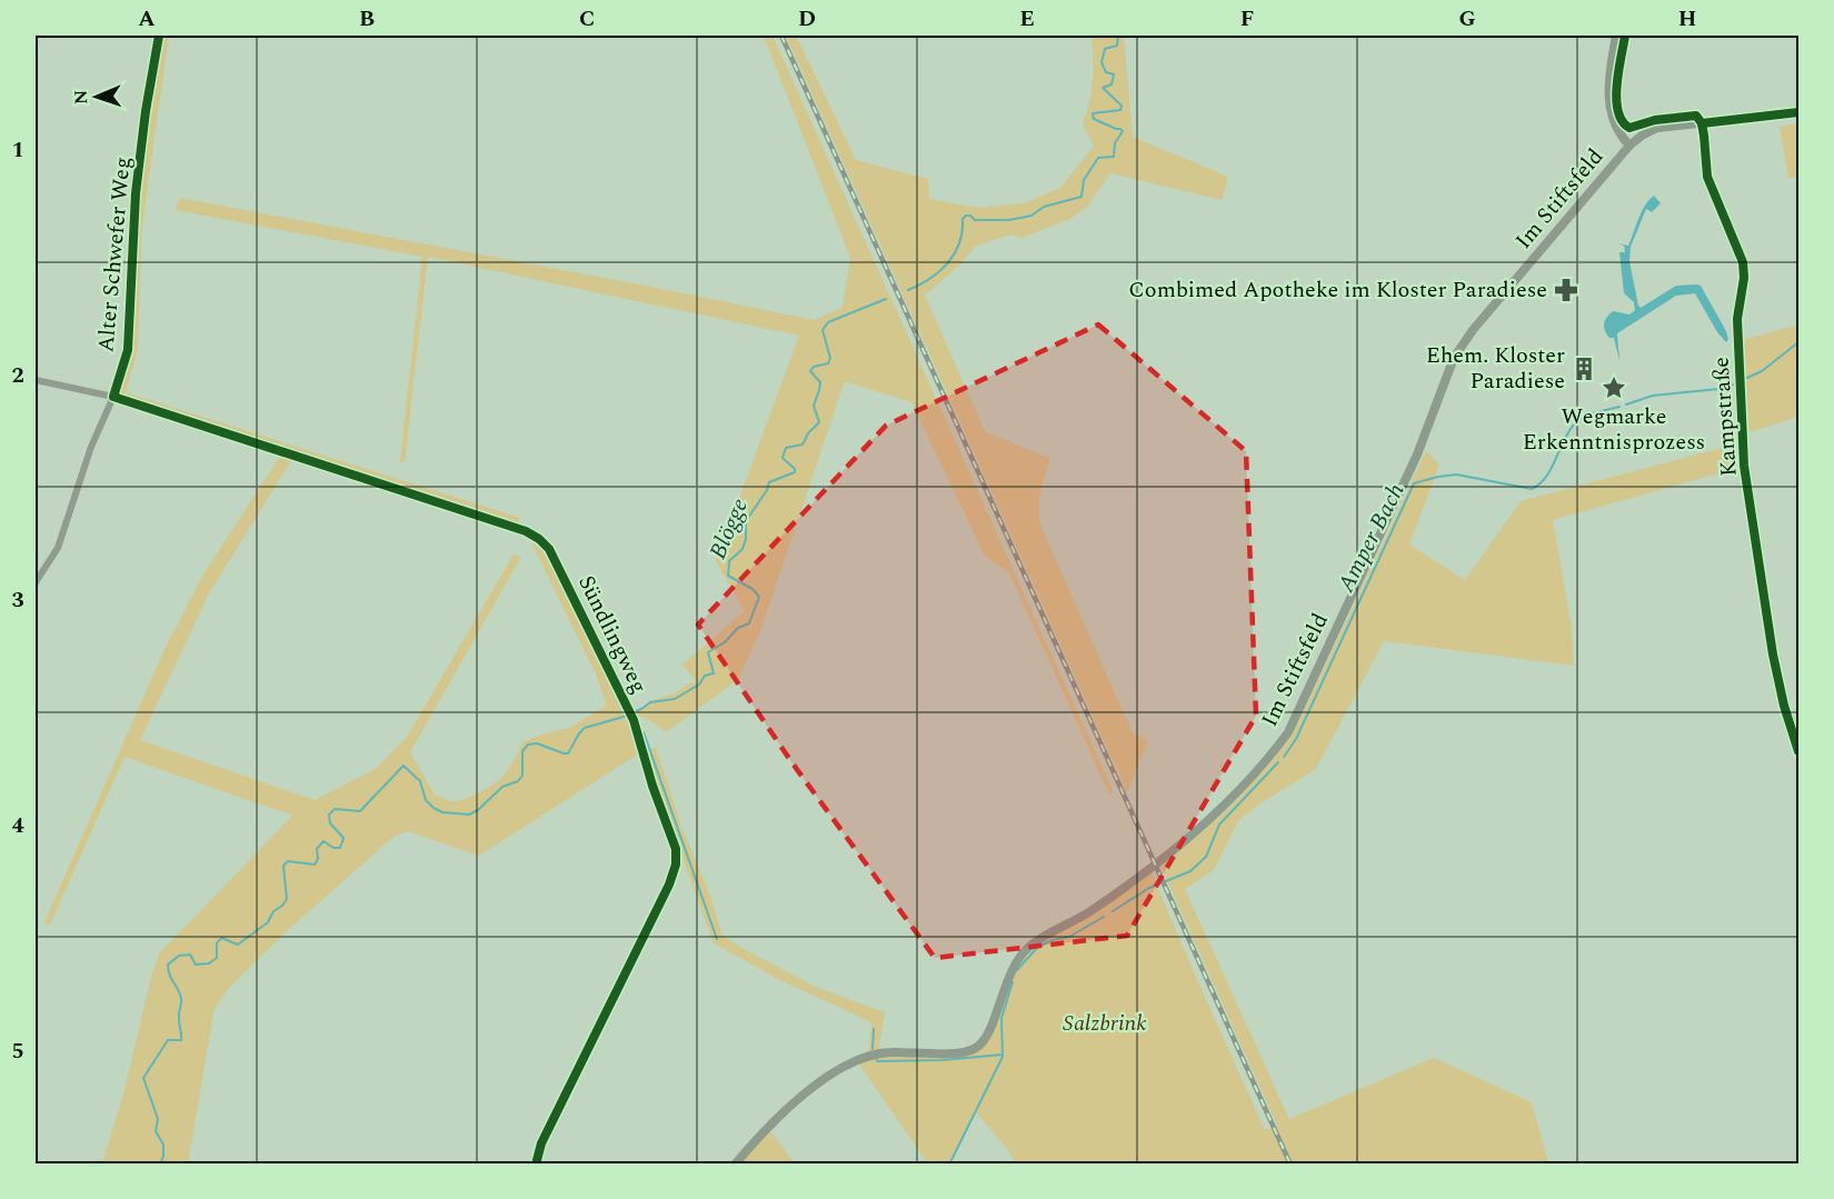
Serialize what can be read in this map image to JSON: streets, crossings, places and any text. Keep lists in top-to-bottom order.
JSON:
{
  "streets": {
    "street": [
      "Im Stiftsfeld",
      "Alter Schwefer Weg",
      "Kampstraße",
      "Sündlingweg"
    ]
  },
  "crossings": [
    ["Alter Schwefer Weg", "Sündlingweg"]
  ],
  "water": ["Blögge", "Amper Bach"],
  "parks": ["Salzbrink"],
  "places": {
    "pharmacy": ["Combimed Apotheke im Kloster Paradiese"],
    "building": ["Ehem. Kloster Paradiese"],
    "place": ["Wegmarke Erkenntnisprozess"]
  },
  "north": "left",
  "grid": {
    "columns": [
      "A",
      "B",
      "C",
      "D",
      "E",
      "F",
      "G",
      "H"
    ],
    "rows": [
      "1",
      "2",
      "3",
      "4",
      "5"
    ]
  }
}
